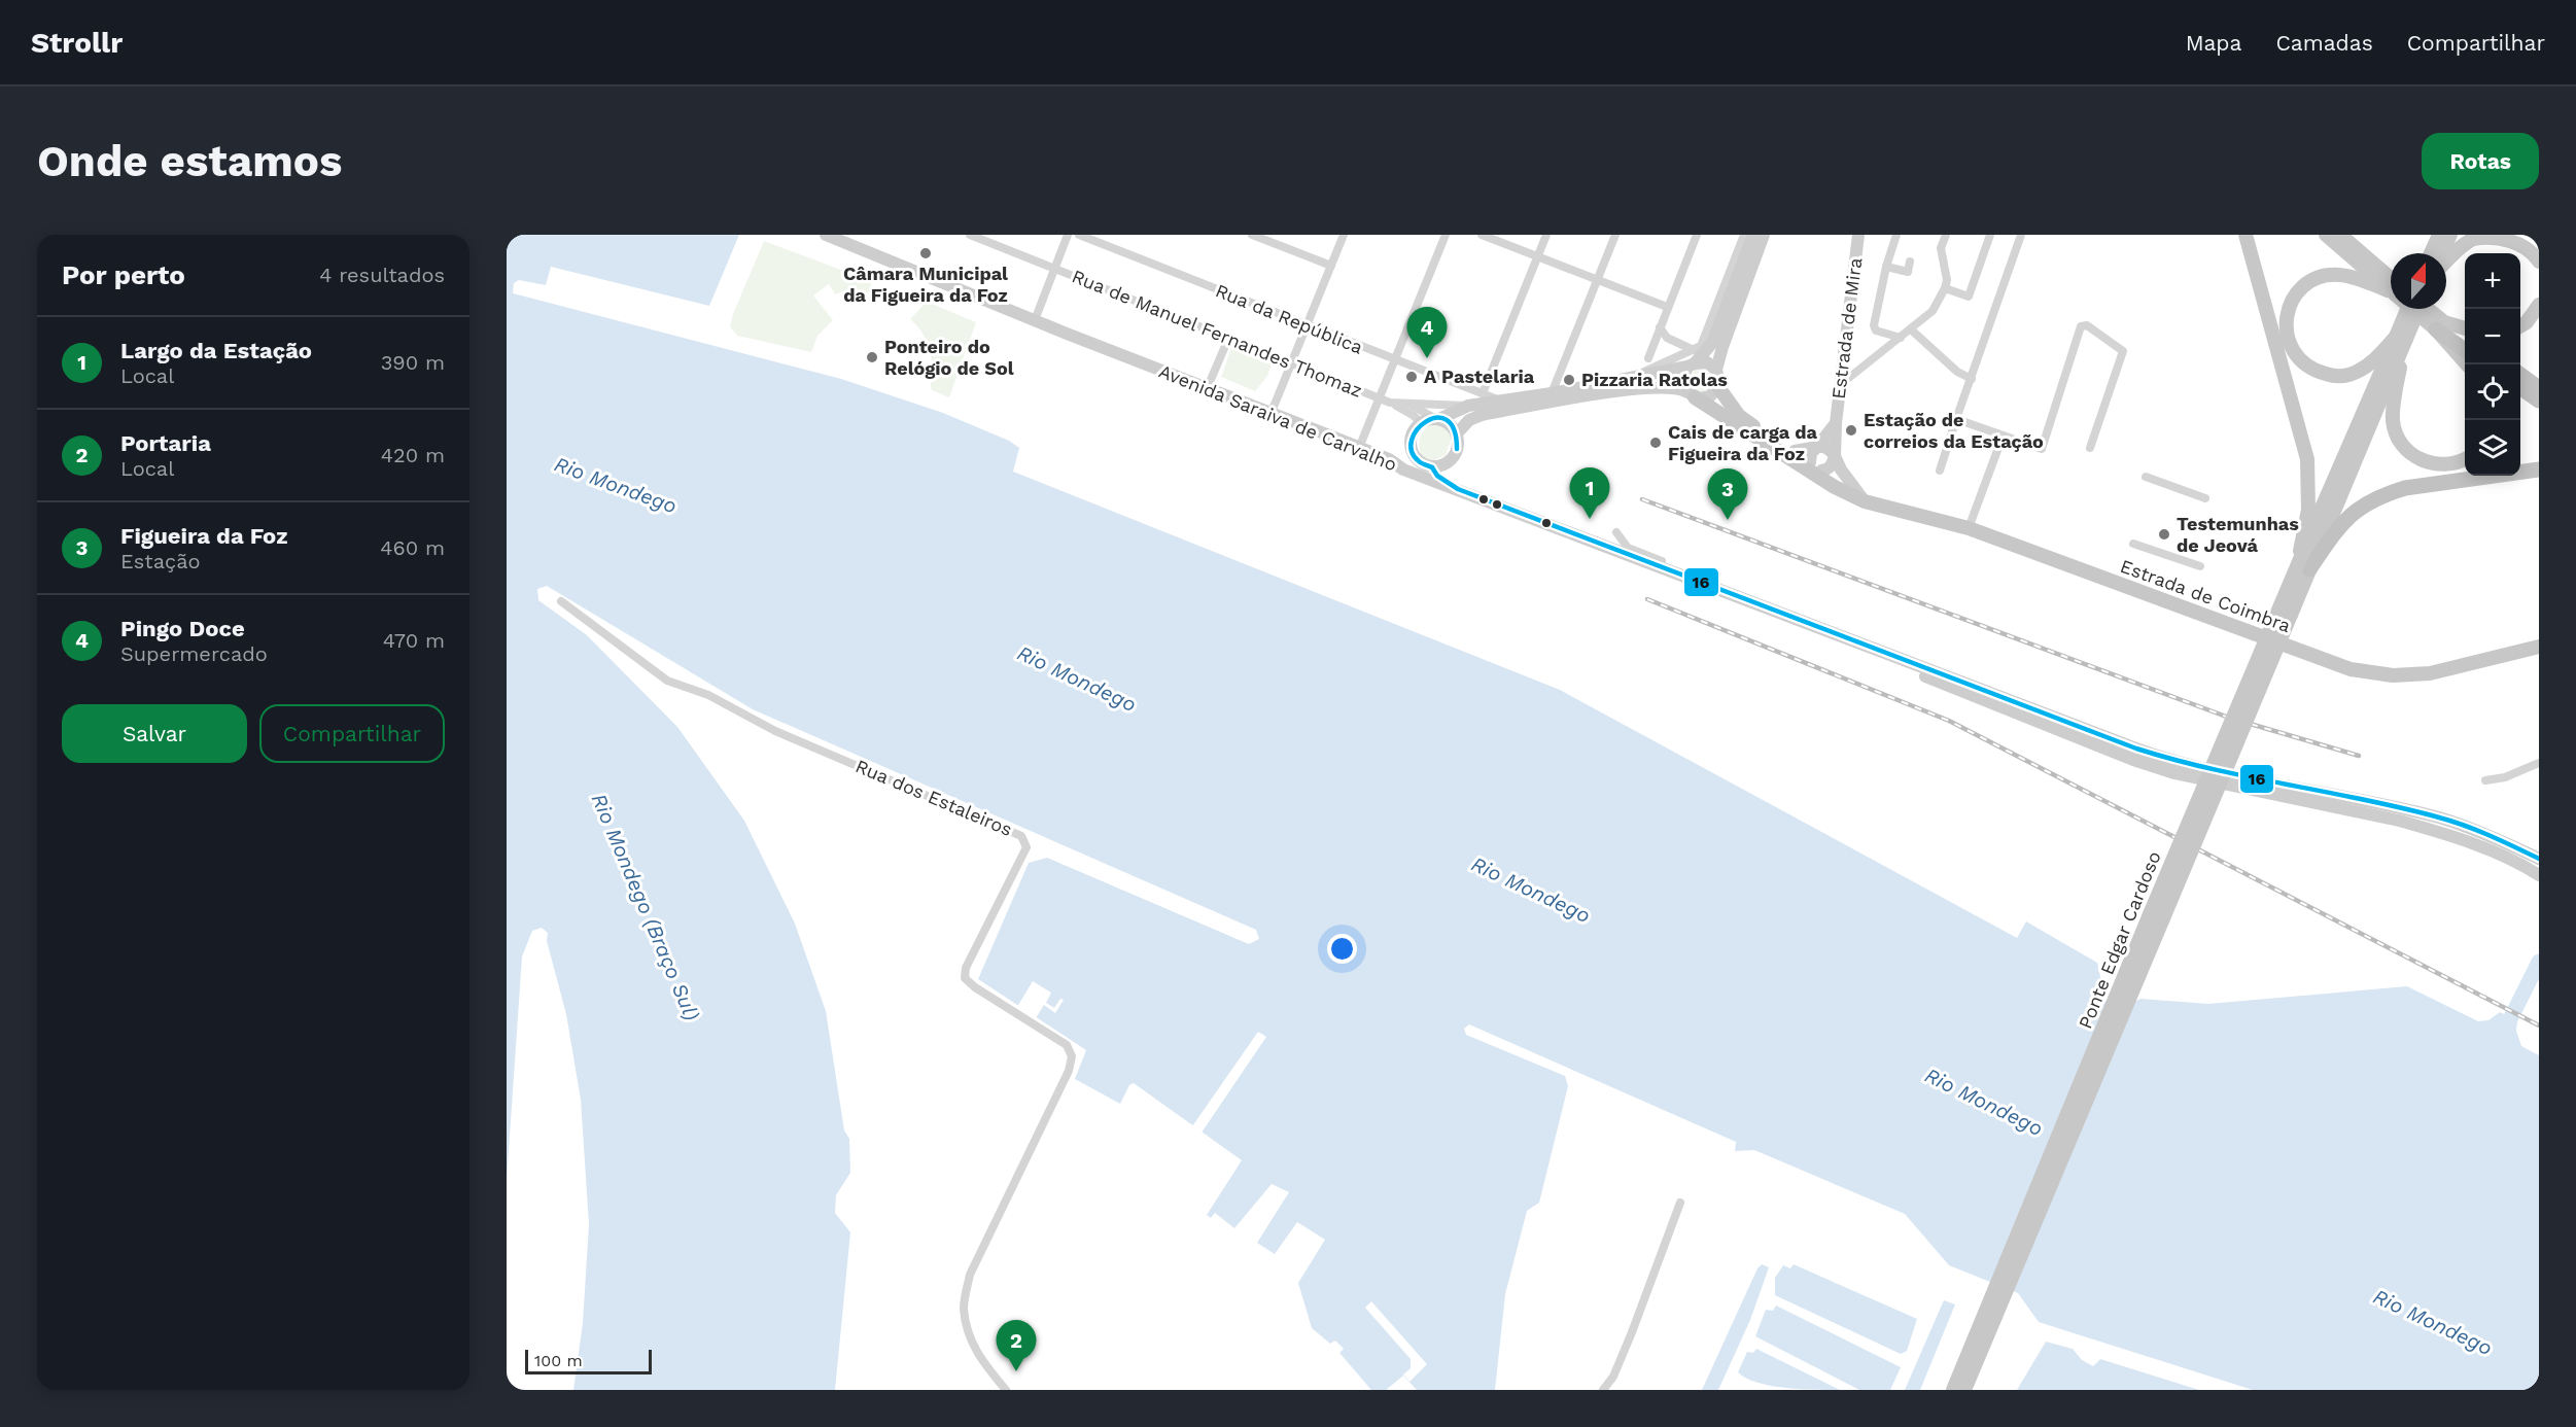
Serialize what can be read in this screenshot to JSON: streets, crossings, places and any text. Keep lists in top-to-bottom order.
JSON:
{
  "streets": {
    "main road": [
      "Estrada de Mira",
      "Avenida Saraiva de Carvalho",
      "Estrada de Coimbra",
      "Ponte Edgar Cardoso"
    ],
    "street": ["Rua da República", "Rua de Manuel Fernandes Thomaz", "Rua dos Estaleiros"]
  },
  "crossings": [
    ["Estrada de Mira", "Estrada de Coimbra"]
  ],
  "water": ["Rio Mondego", "Rio Mondego (Braço Sul)"],
  "places": [
    "Câmara Municipal da Figueira da Foz",
    "Ponteiro do Relógio de Sol",
    "A Pastelaria",
    "Pizzaria Ratolas",
    "Estação de correios da Estação",
    "Cais de carga da Figueira da Foz",
    "Testemunhas de Jeová"
  ],
  "lines": ["transit line 16"],
  "scale_bar": "100 m",
  "north": "top",
  "page": {
    "header": "Strollr",
    "nav": ["Mapa", "Camadas", "Compartilhar"],
    "buttons": [
      "Rotas",
      ["Salvar", "Compartilhar"]
    ],
    "title": "Onde estamos",
    "heading": ["Por perto", "4 resultados"],
    "map_buttons": ["+", "−"],
    "pins": [
      "4",
      "1",
      "3",
      "2"
    ],
    "list": [
      {
        "mark": "1",
        "name": "Largo da Estação",
        "note": "Local",
        "value": "390 m"
      },
      {
        "mark": "2",
        "name": "Portaria",
        "note": "Local",
        "value": "420 m"
      },
      {
        "mark": "3",
        "name": "Figueira da Foz",
        "note": "Estação",
        "value": "460 m"
      },
      {
        "mark": "4",
        "name": "Pingo Doce",
        "note": "Supermercado",
        "value": "470 m"
      }
    ],
    "scale": "100 m"
  }
}
